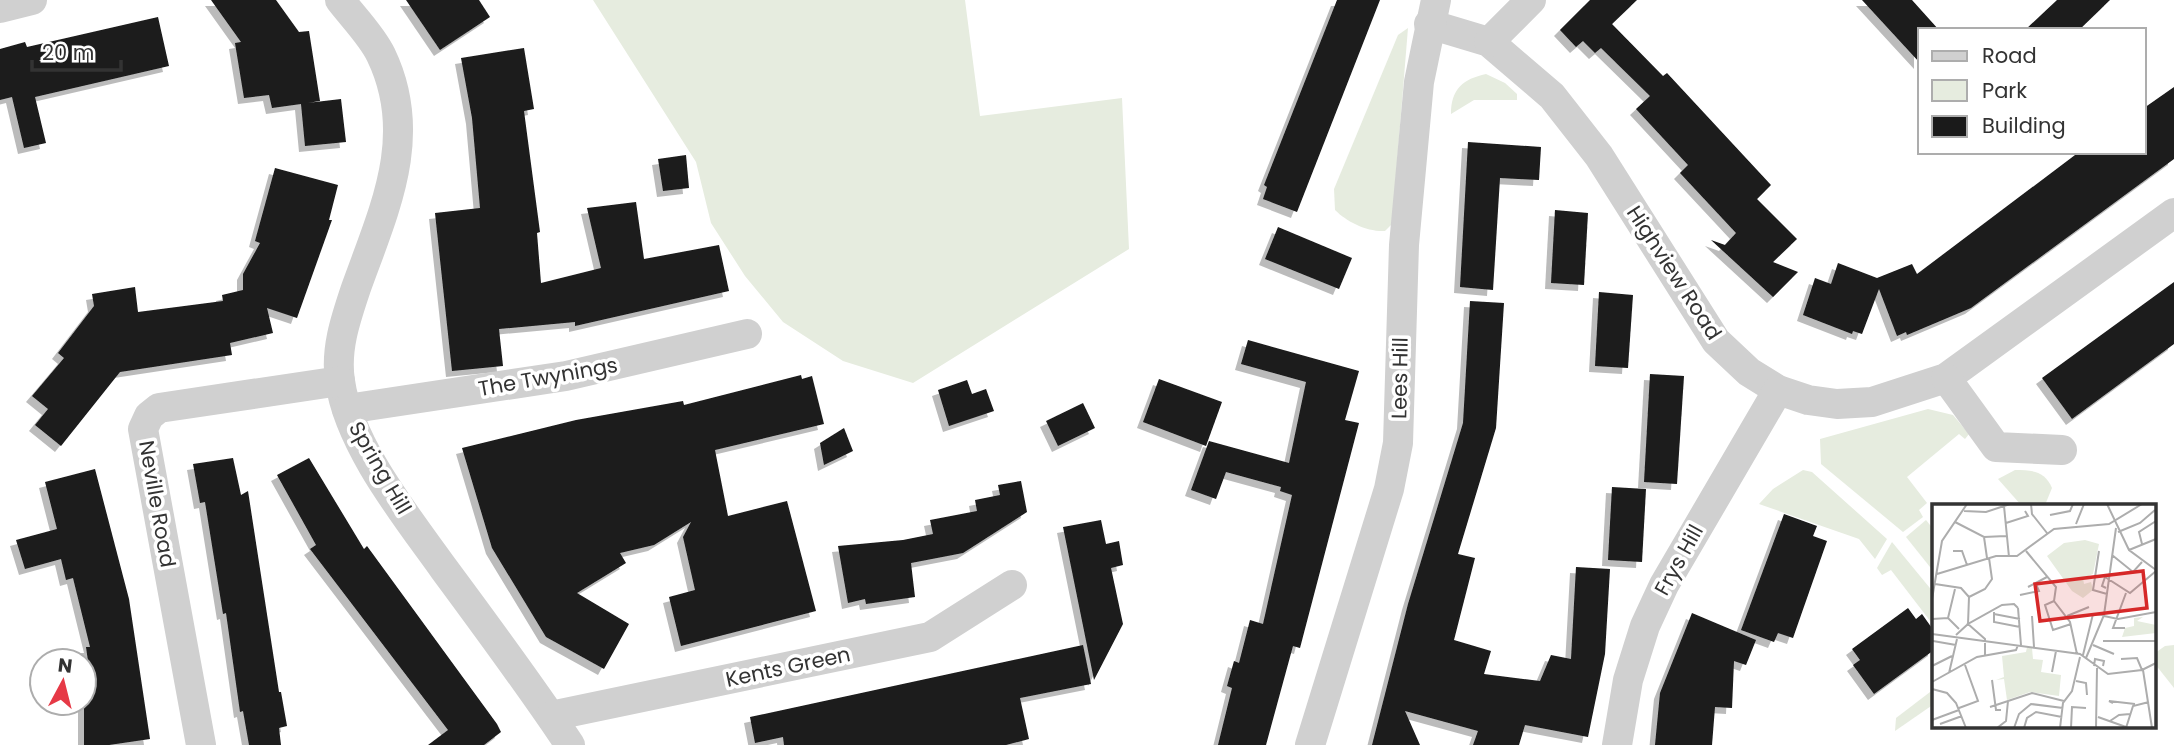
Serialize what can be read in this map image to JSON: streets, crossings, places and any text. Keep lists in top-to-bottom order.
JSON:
{
  "streets": {
    "street": [
      "Highview Road",
      "The Twynings",
      "Lees Hill",
      "Spring Hill",
      "Neville Road",
      "Frys Hill",
      "Kents Green"
    ]
  },
  "crossings": [
    ["Highview Road", "Lees Hill"],
    ["Highview Road", "Frys Hill"],
    ["The Twynings", "Spring Hill"],
    ["The Twynings", "Neville Road"],
    ["Spring Hill", "Neville Road"],
    ["Spring Hill", "Kents Green"]
  ],
  "legend": ["Road", "Park", "Building"],
  "scale_bar": "20 m",
  "north": "top"
}
